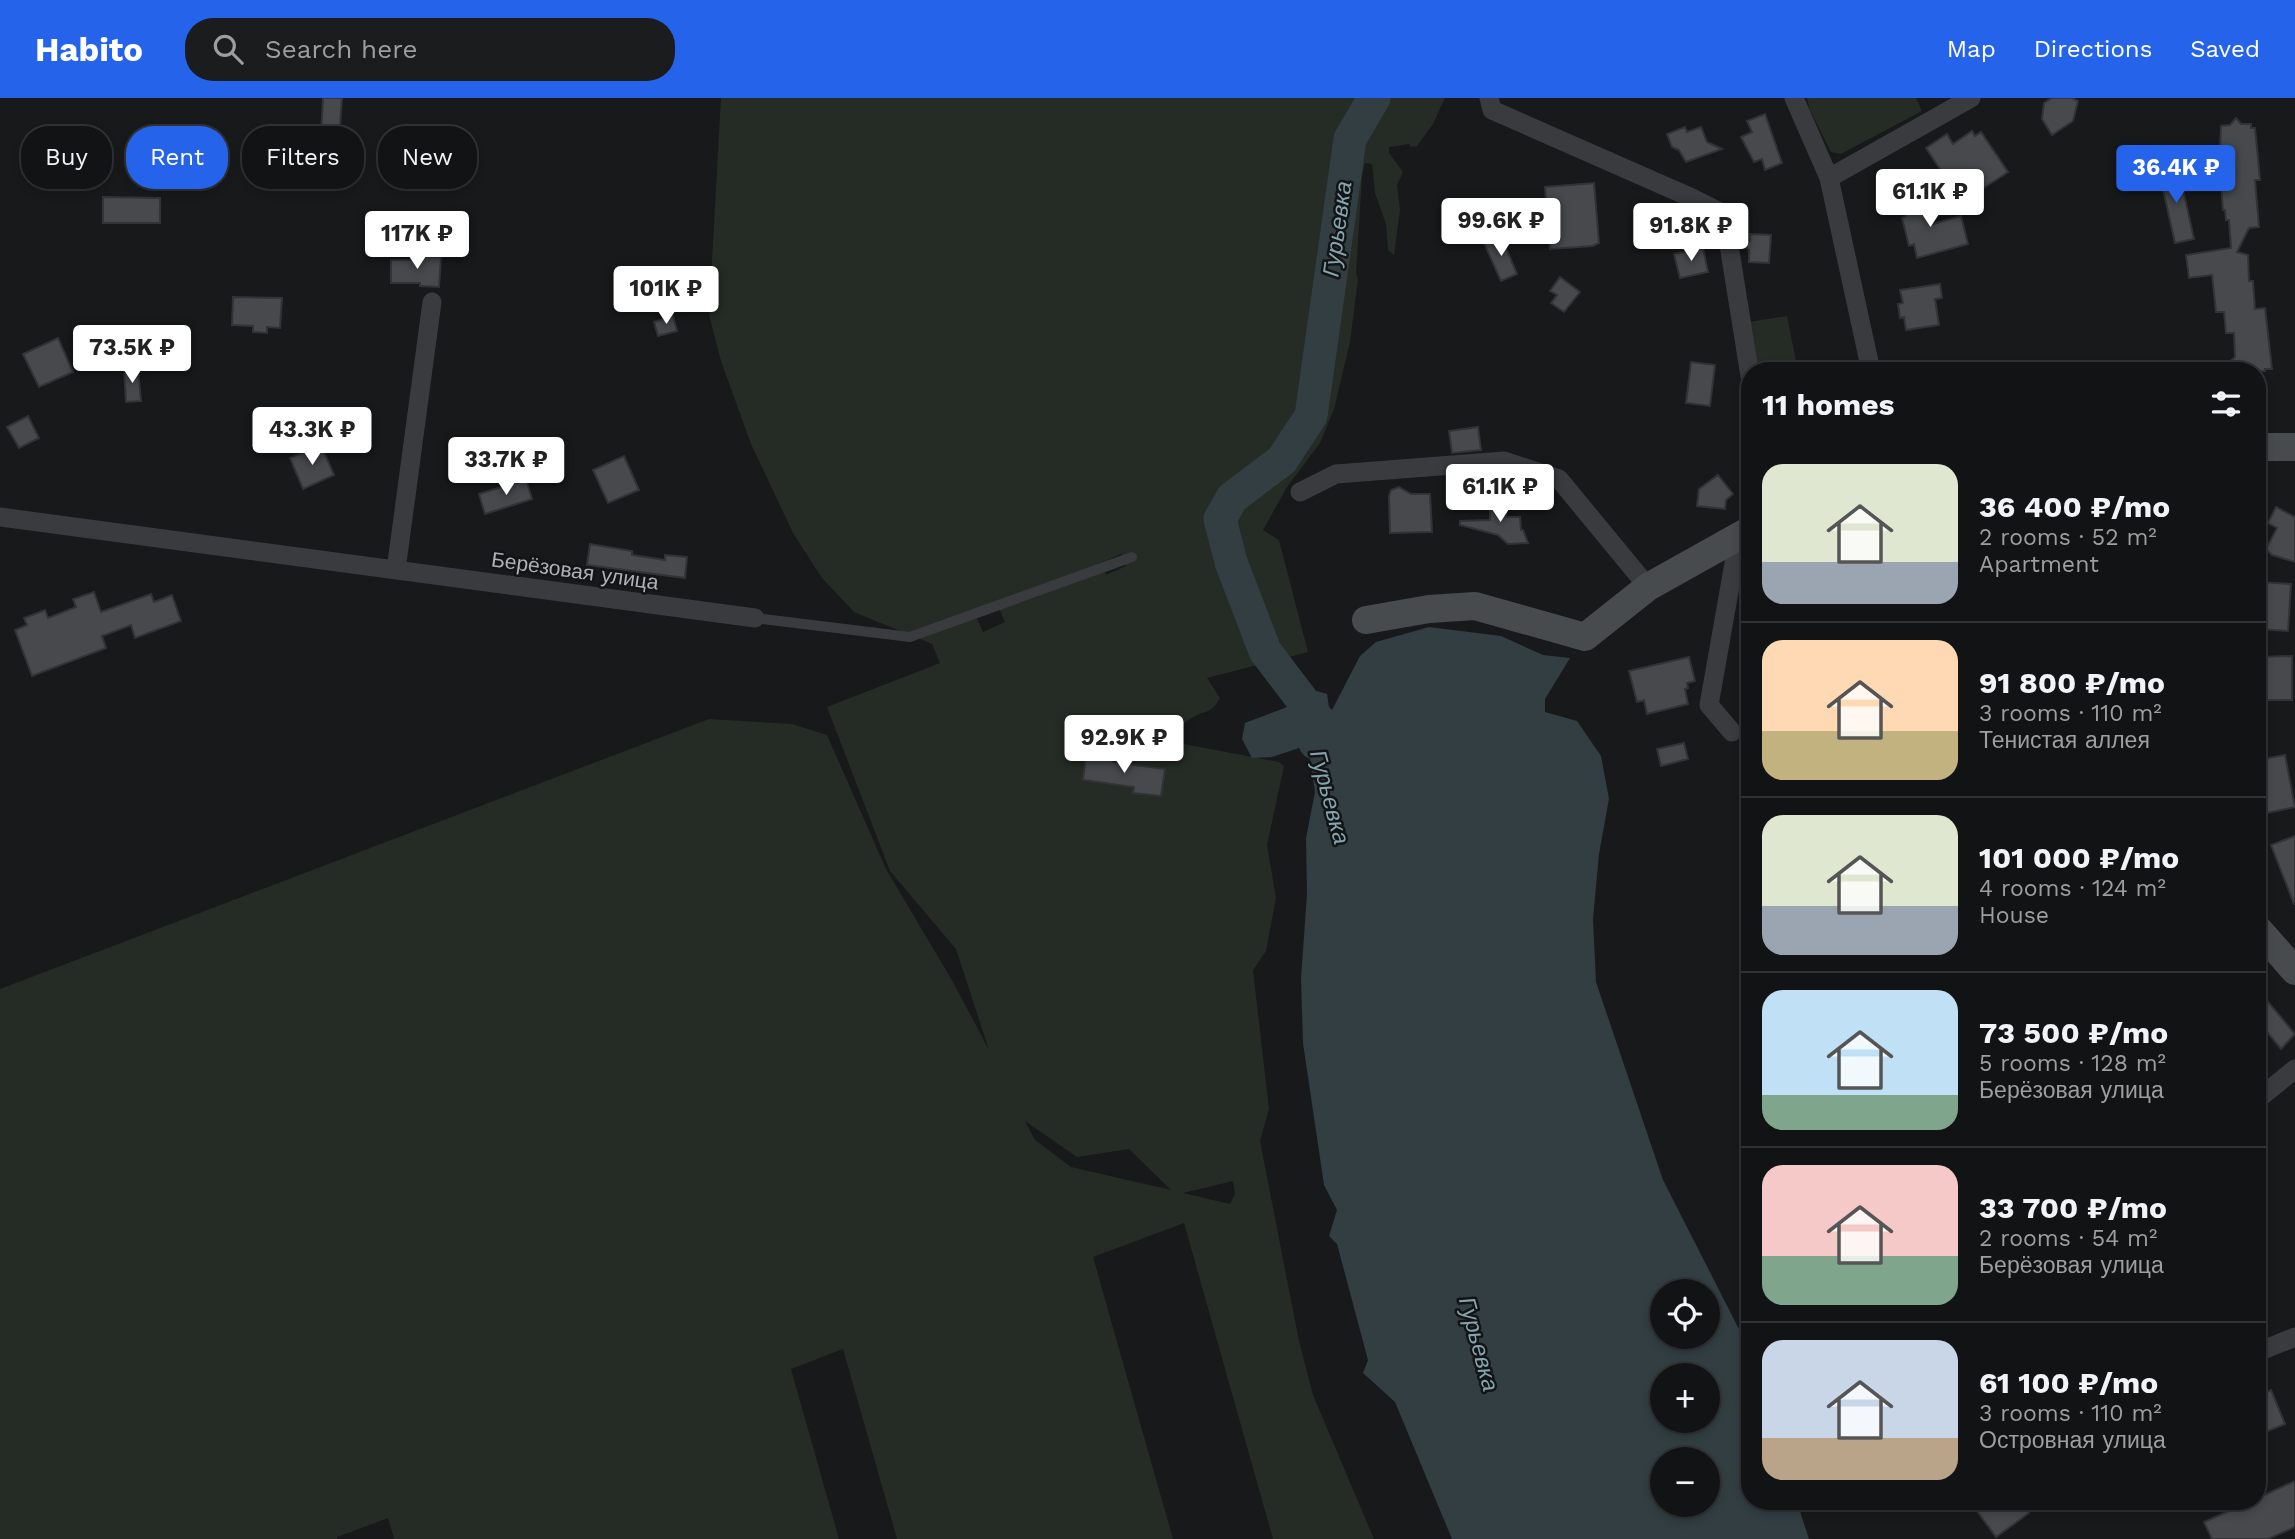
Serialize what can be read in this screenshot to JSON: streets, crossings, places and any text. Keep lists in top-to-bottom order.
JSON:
{
  "streets": {
    "street": ["Берёзовая улица"]
  },
  "water": ["Гурьевка"],
  "page": {
    "header": "Habito",
    "search": "Search here",
    "nav": ["Map", "Directions", "Saved"],
    "chip": [
      "Buy",
      "Rent",
      "Filters",
      "New"
    ],
    "price": [
      "36.4K ₽",
      "61.1K ₽",
      "99.6K ₽",
      "91.8K ₽",
      "117K ₽",
      "101K ₽",
      "73.5K ₽",
      "43.3K ₽",
      "33.7K ₽",
      "61.1K ₽",
      "92.9K ₽"
    ],
    "heading": "11 homes",
    "list": [
      {
        "name": "36 400 ₽/mo",
        "note": "2 rooms · 52 m² · Apartment"
      },
      {
        "name": "91 800 ₽/mo",
        "note": "3 rooms · 110 m² · Тенистая аллея"
      },
      {
        "name": "101 000 ₽/mo",
        "note": "4 rooms · 124 m² · House"
      },
      {
        "name": "73 500 ₽/mo",
        "note": "5 rooms · 128 m² · Берёзовая улица"
      },
      {
        "name": "33 700 ₽/mo",
        "note": "2 rooms · 54 m² · Берёзовая улица"
      },
      {
        "name": "61 100 ₽/mo",
        "note": "3 rooms · 110 m² · Островная улица"
      }
    ],
    "map_buttons": ["+", "−"]
  }
}
